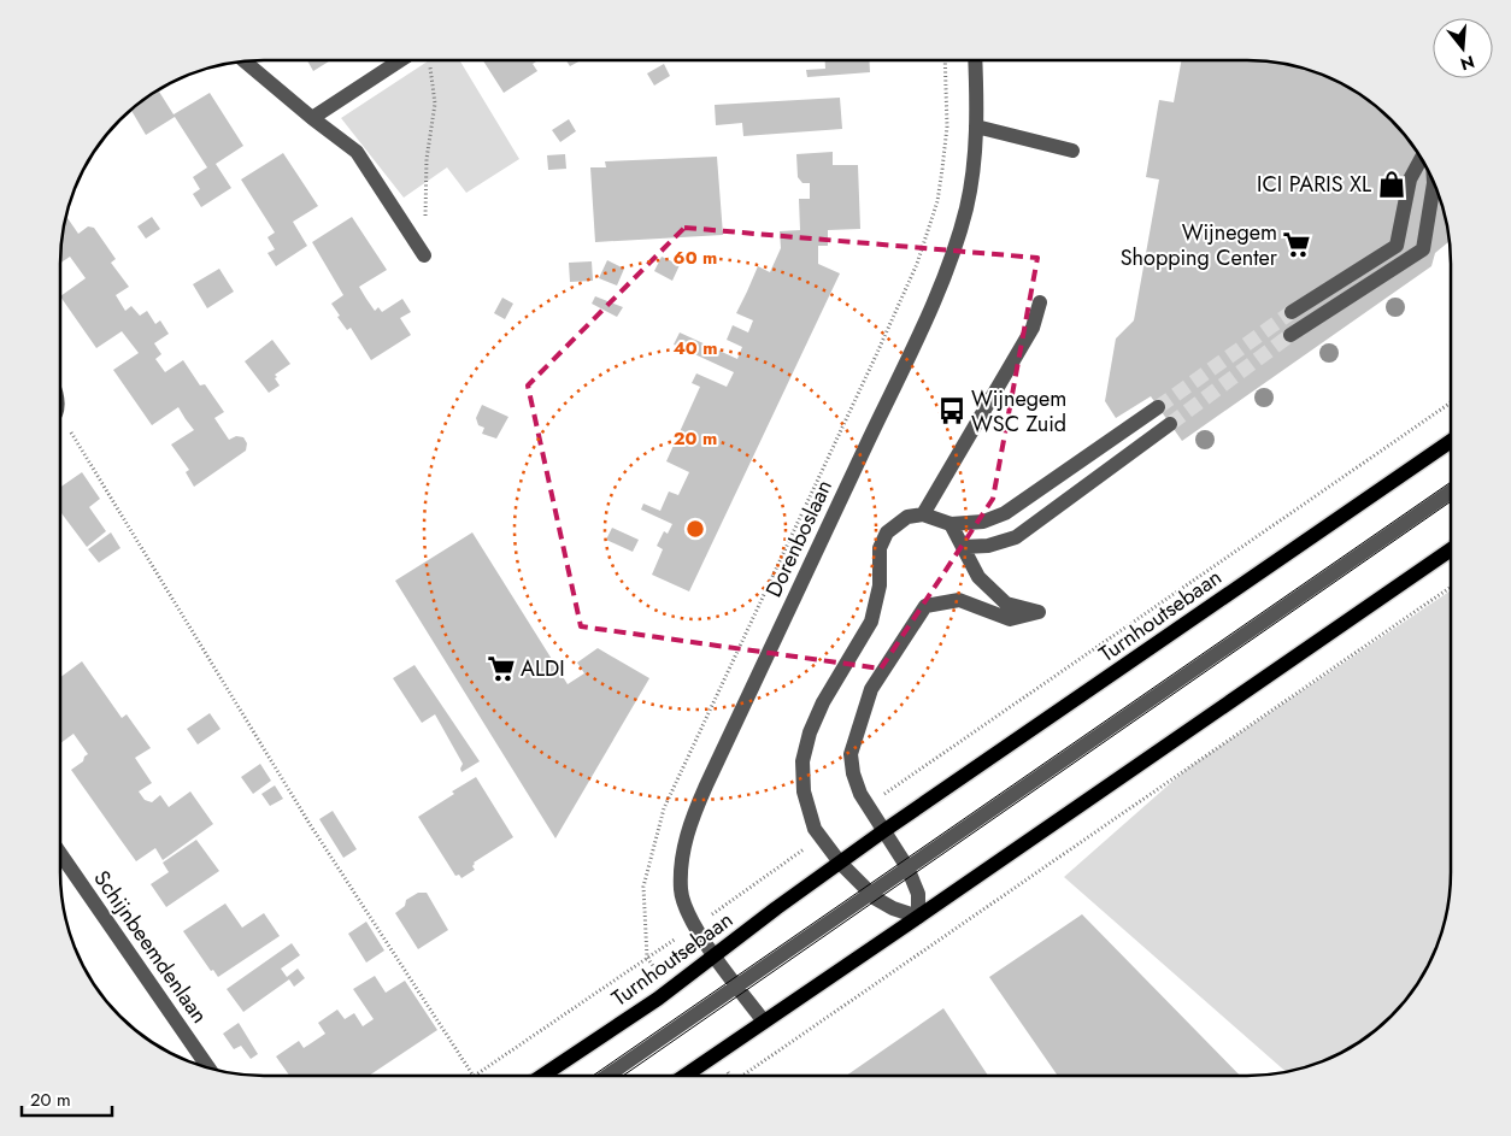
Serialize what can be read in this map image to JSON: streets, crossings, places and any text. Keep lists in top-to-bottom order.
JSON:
{
  "streets": {
    "main road": ["Turnhoutsebaan"],
    "street": ["Dorenboslaan", "Schijnbeemdenlaan"]
  },
  "crossings": [
    ["Dorenboslaan", "Turnhoutsebaan"]
  ],
  "places": {
    "shop": ["ICI PARIS XL"],
    "supermarket": ["Wijnegem Shopping Center", "ALDI"],
    "bus stop": ["Wijnegem WSC Zuid"]
  },
  "scale_bar": "20 m",
  "north": "bottom",
  "rings": ["60 m", "40 m", "20 m"]
}
